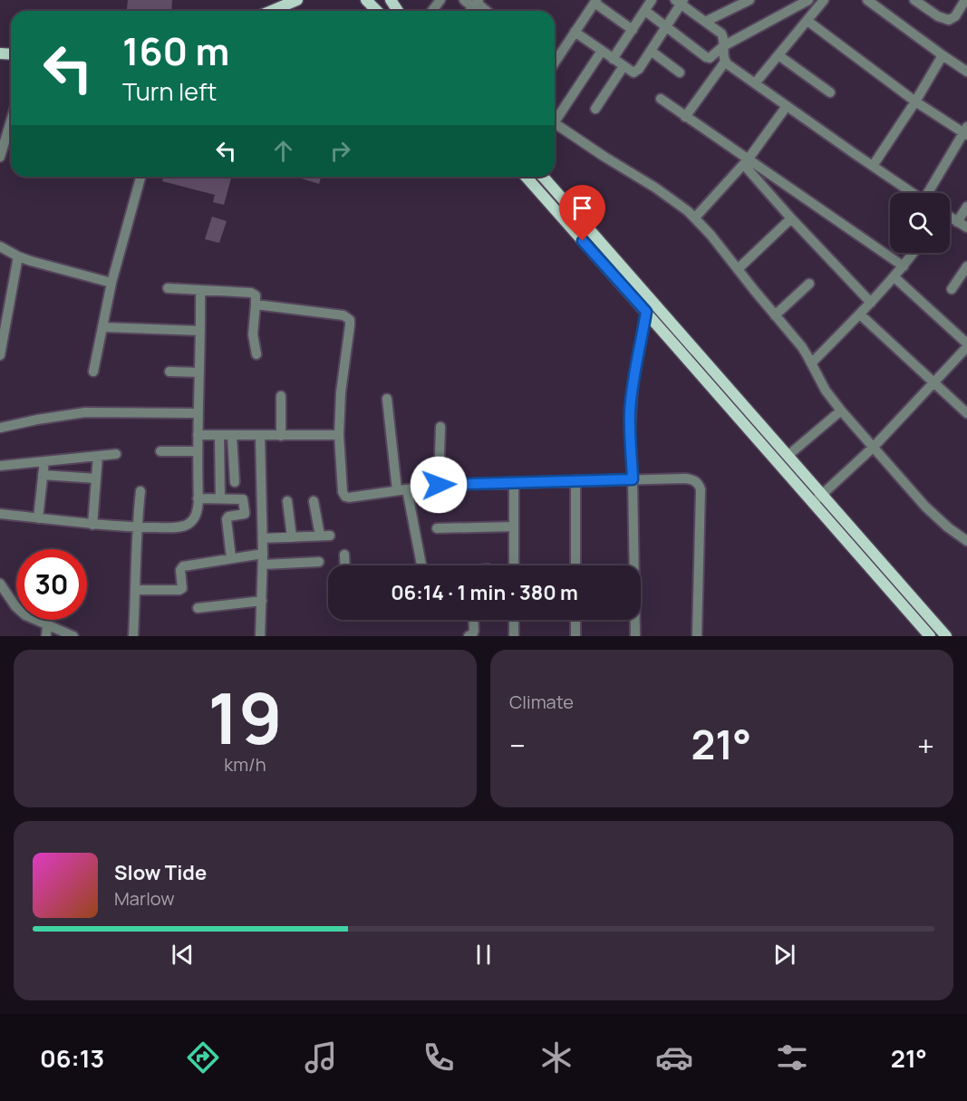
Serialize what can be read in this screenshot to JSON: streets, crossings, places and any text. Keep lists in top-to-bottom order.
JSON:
{
  "page": {
    "turn": ["160 m", "Turn left"],
    "limit": "30",
    "trip": "06:14 · 1 min · 380 m",
    "tile": [
      ["19", "km/h"],
      "Climate"
    ],
    "heat": ["−", "21°", "+"],
    "song": ["Slow Tide", "Marlow"],
    "tabs": ["06:13", "21°"]
  }
}
